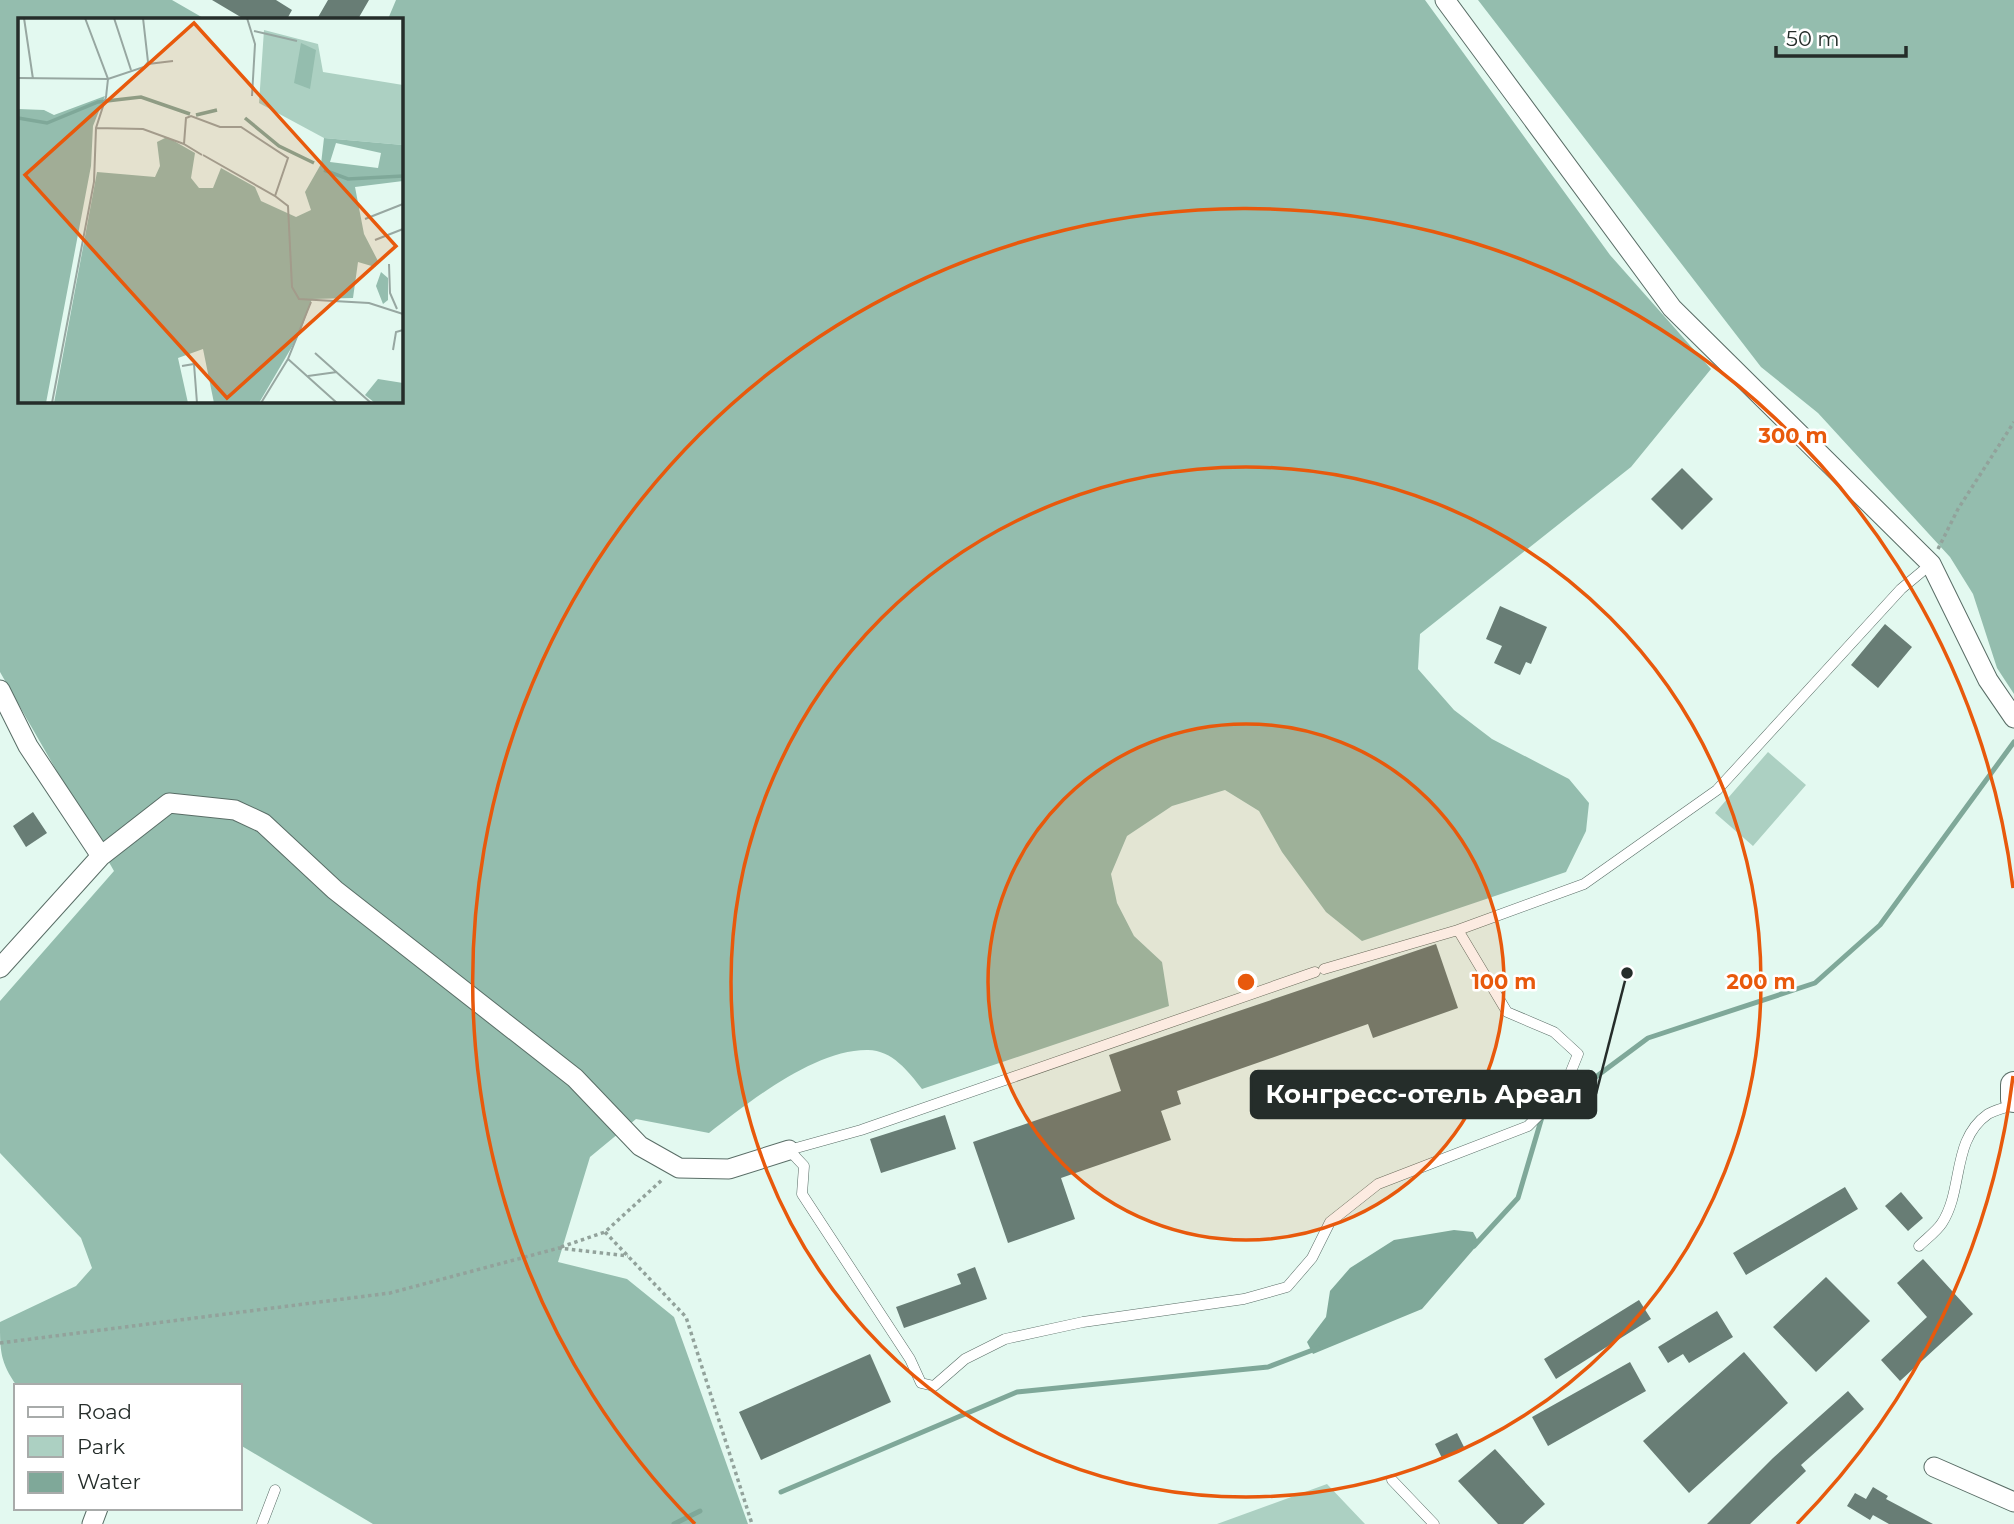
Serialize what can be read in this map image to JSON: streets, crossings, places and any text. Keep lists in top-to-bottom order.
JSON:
{
  "places": ["Конгресс-отель Ареал"],
  "legend": ["Road", "Park", "Water"],
  "scale_bar": "50 m",
  "rings": ["300 m", "100 m", "200 m"]
}
